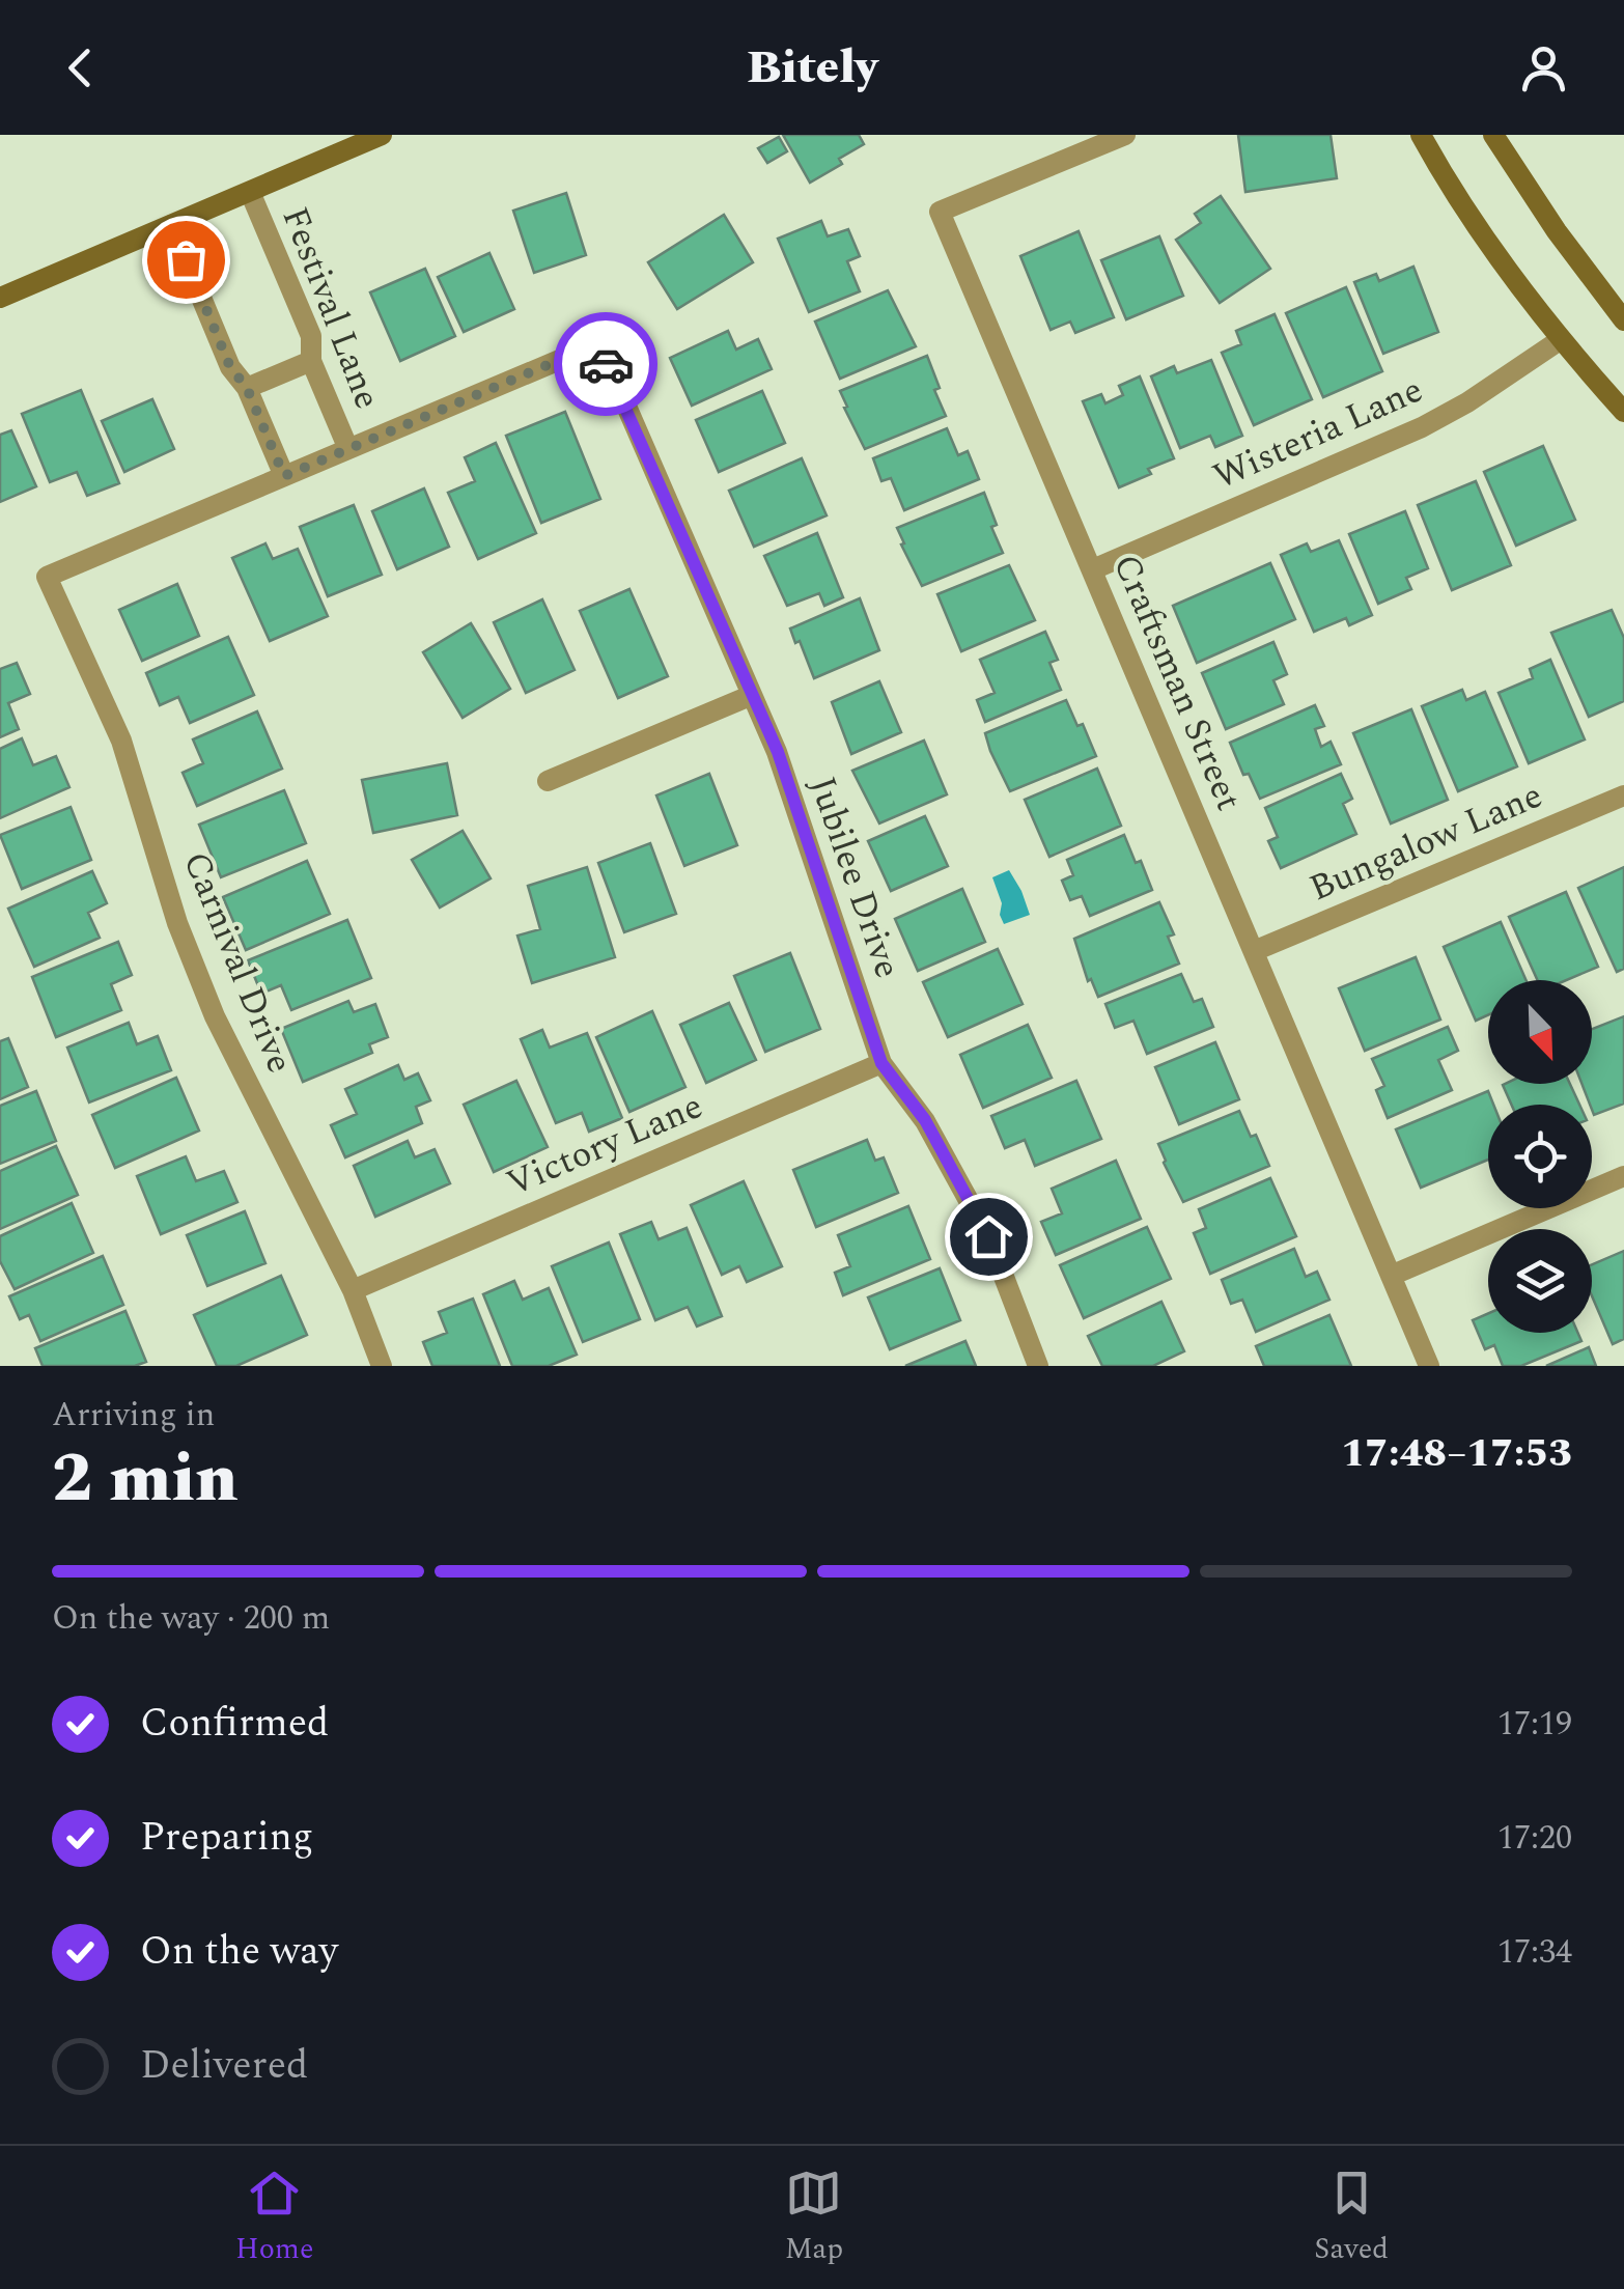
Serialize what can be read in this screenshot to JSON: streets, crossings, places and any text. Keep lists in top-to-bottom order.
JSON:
{
  "streets": {
    "street": [
      "Festival Lane",
      "Wisteria Lane",
      "Craftsman Street",
      "Bungalow Lane",
      "Jubilee Drive",
      "Carnival Drive",
      "Victory Lane"
    ]
  },
  "crossings": [
    ["Festival Lane", "Jubilee Drive"],
    ["Wisteria Lane", "Craftsman Street"],
    ["Craftsman Street", "Bungalow Lane"],
    ["Jubilee Drive", "Victory Lane"],
    ["Carnival Drive", "Victory Lane"]
  ],
  "north": "bottom right",
  "page": {
    "header": "Bitely",
    "heading": ["2 min", "Arriving in", "17:48–17:53"],
    "bar": "On the way · 200 m",
    "list": [
      ["Confirmed", "17:19"],
      ["Preparing", "17:20"],
      ["On the way", "17:34"],
      "Delivered"
    ],
    "tabs": ["Home", "Map", "Saved"]
  }
}
